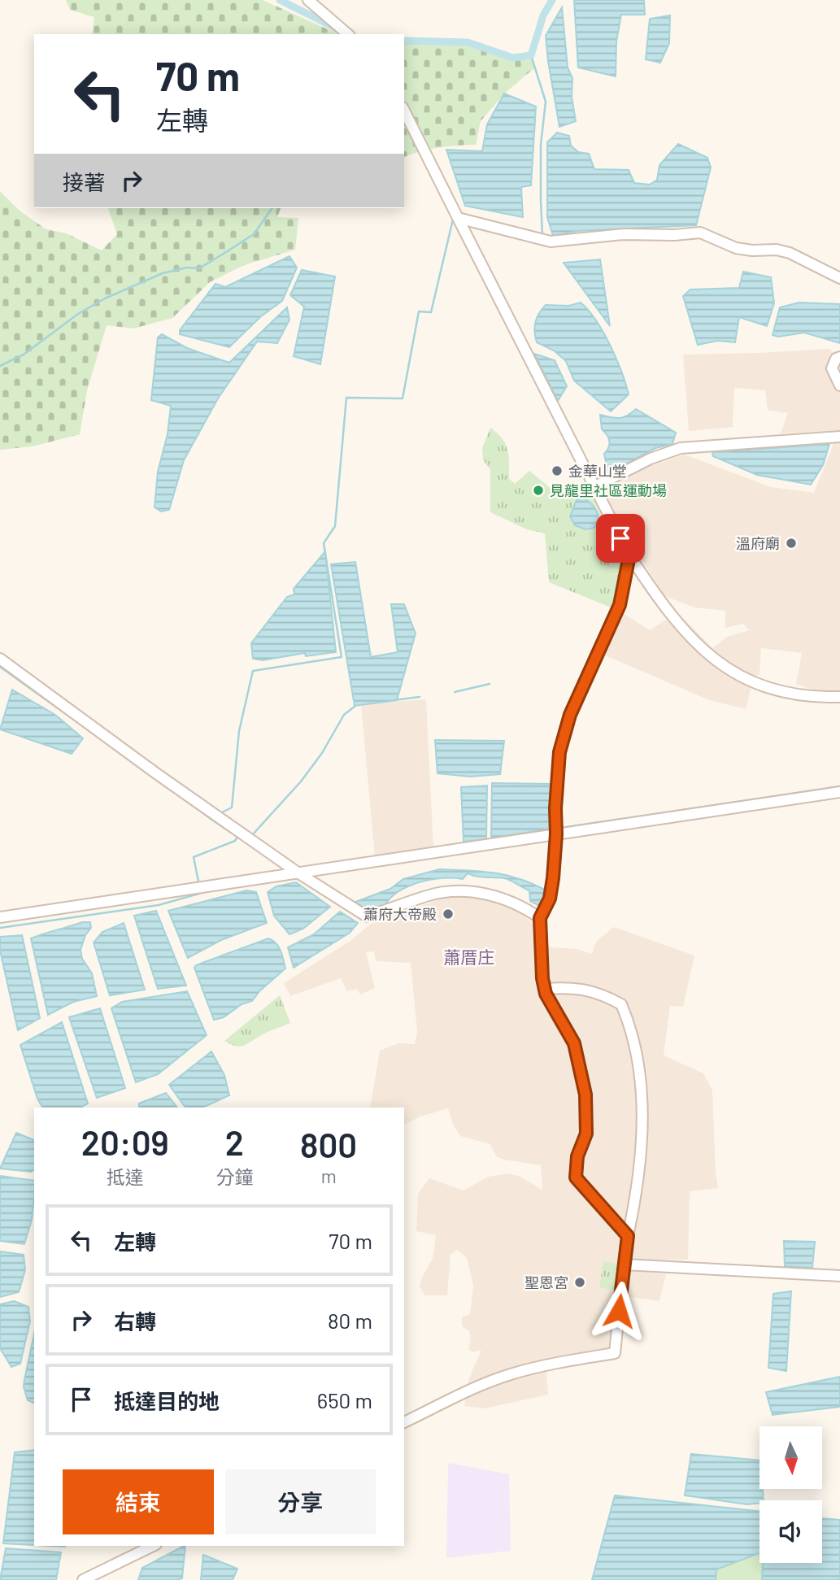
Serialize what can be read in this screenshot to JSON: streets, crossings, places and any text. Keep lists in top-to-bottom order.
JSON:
{
  "districts": ["蕭厝庄"],
  "places": [
    "金華山堂",
    "見龍里社區運動場",
    "溫府廟",
    "蕭府大帝殿",
    "聖恩宮"
  ],
  "north": "bottom",
  "page": {
    "turn": ["70 m", "左轉"],
    "then": "接著",
    "eta": [
      "20:09",
      "抵達",
      "2",
      "分鐘",
      "800",
      "m"
    ],
    "list": [
      {
        "name": "左轉",
        "value": "70 m"
      },
      {
        "name": "右轉",
        "value": "80 m"
      },
      {
        "name": "抵達目的地",
        "value": "650 m"
      }
    ],
    "buttons": ["結束", "分享"]
  }
}
